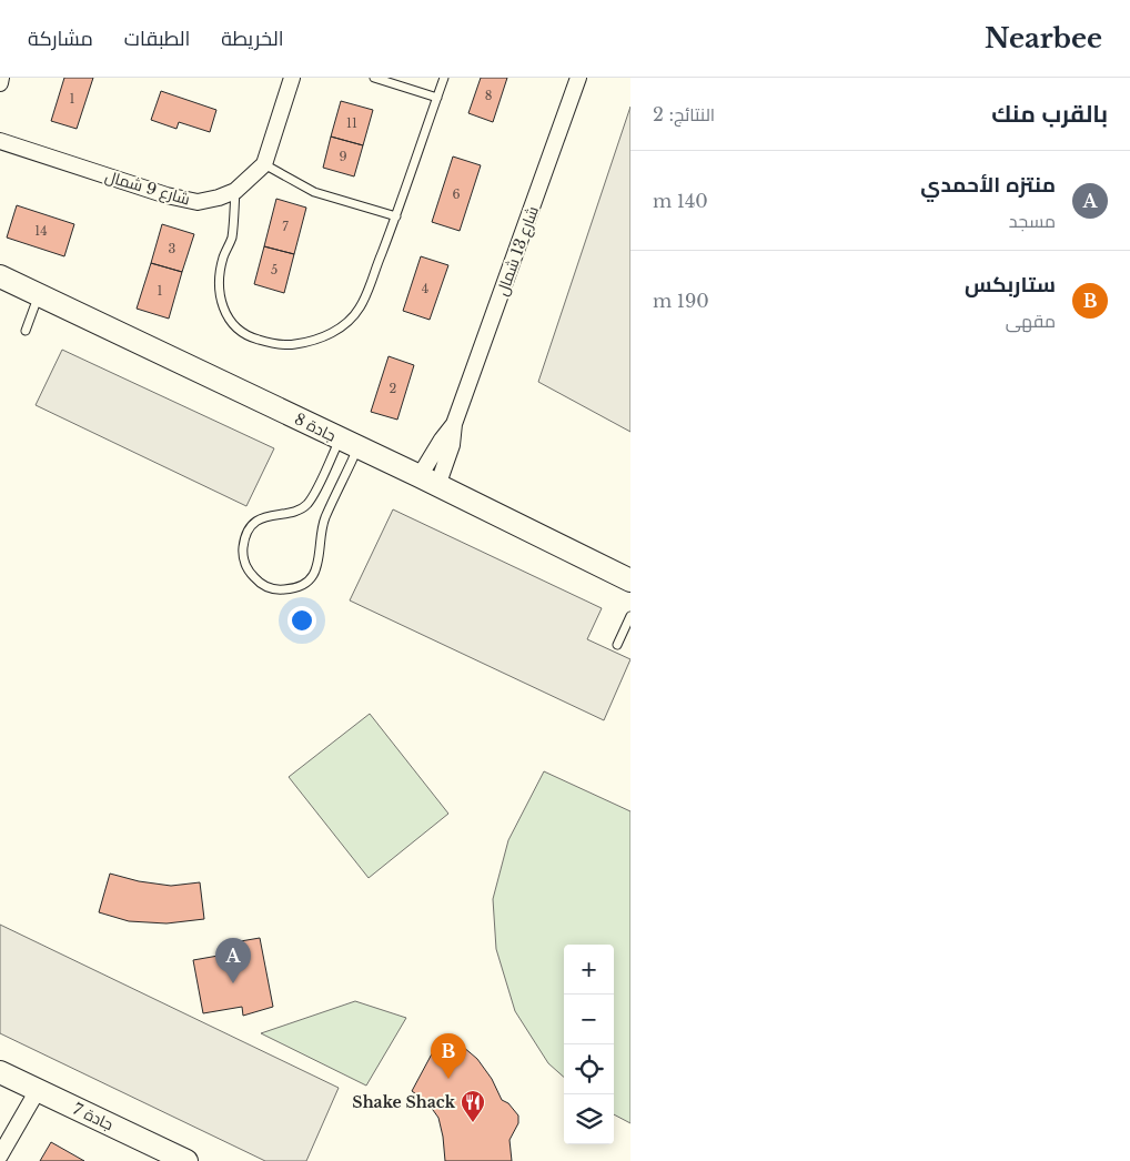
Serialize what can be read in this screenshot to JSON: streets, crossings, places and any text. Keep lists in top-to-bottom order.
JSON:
{
  "streets": {
    "main road": ["جادة 8", "جادة 7"],
    "street": ["شارع 9 شمال", "شارع 13 شمال"]
  },
  "crossings": [
    ["شارع 13 شمال", "جادة 8"]
  ],
  "places": {
    "restaurant": ["Shake Shack"]
  },
  "house_numbers": [
    "8",
    "1",
    "11",
    "9",
    "6",
    "7",
    "14",
    "3",
    "5",
    "4",
    "1",
    "2"
  ],
  "page": {
    "header": "Nearbee",
    "nav": ["الخريطة", "الطبقات", "مشاركة"],
    "heading": ["بالقرب منك", "النتائج: 2"],
    "list": [
      {
        "mark": "A",
        "name": "منتزه الأحمدي",
        "note": "مسجد",
        "value": "140 m"
      },
      {
        "mark": "B",
        "name": "ستاربكس",
        "note": "مقهى",
        "value": "190 m"
      }
    ],
    "pins": ["A", "B"],
    "map_buttons": ["+", "−"]
  }
}
